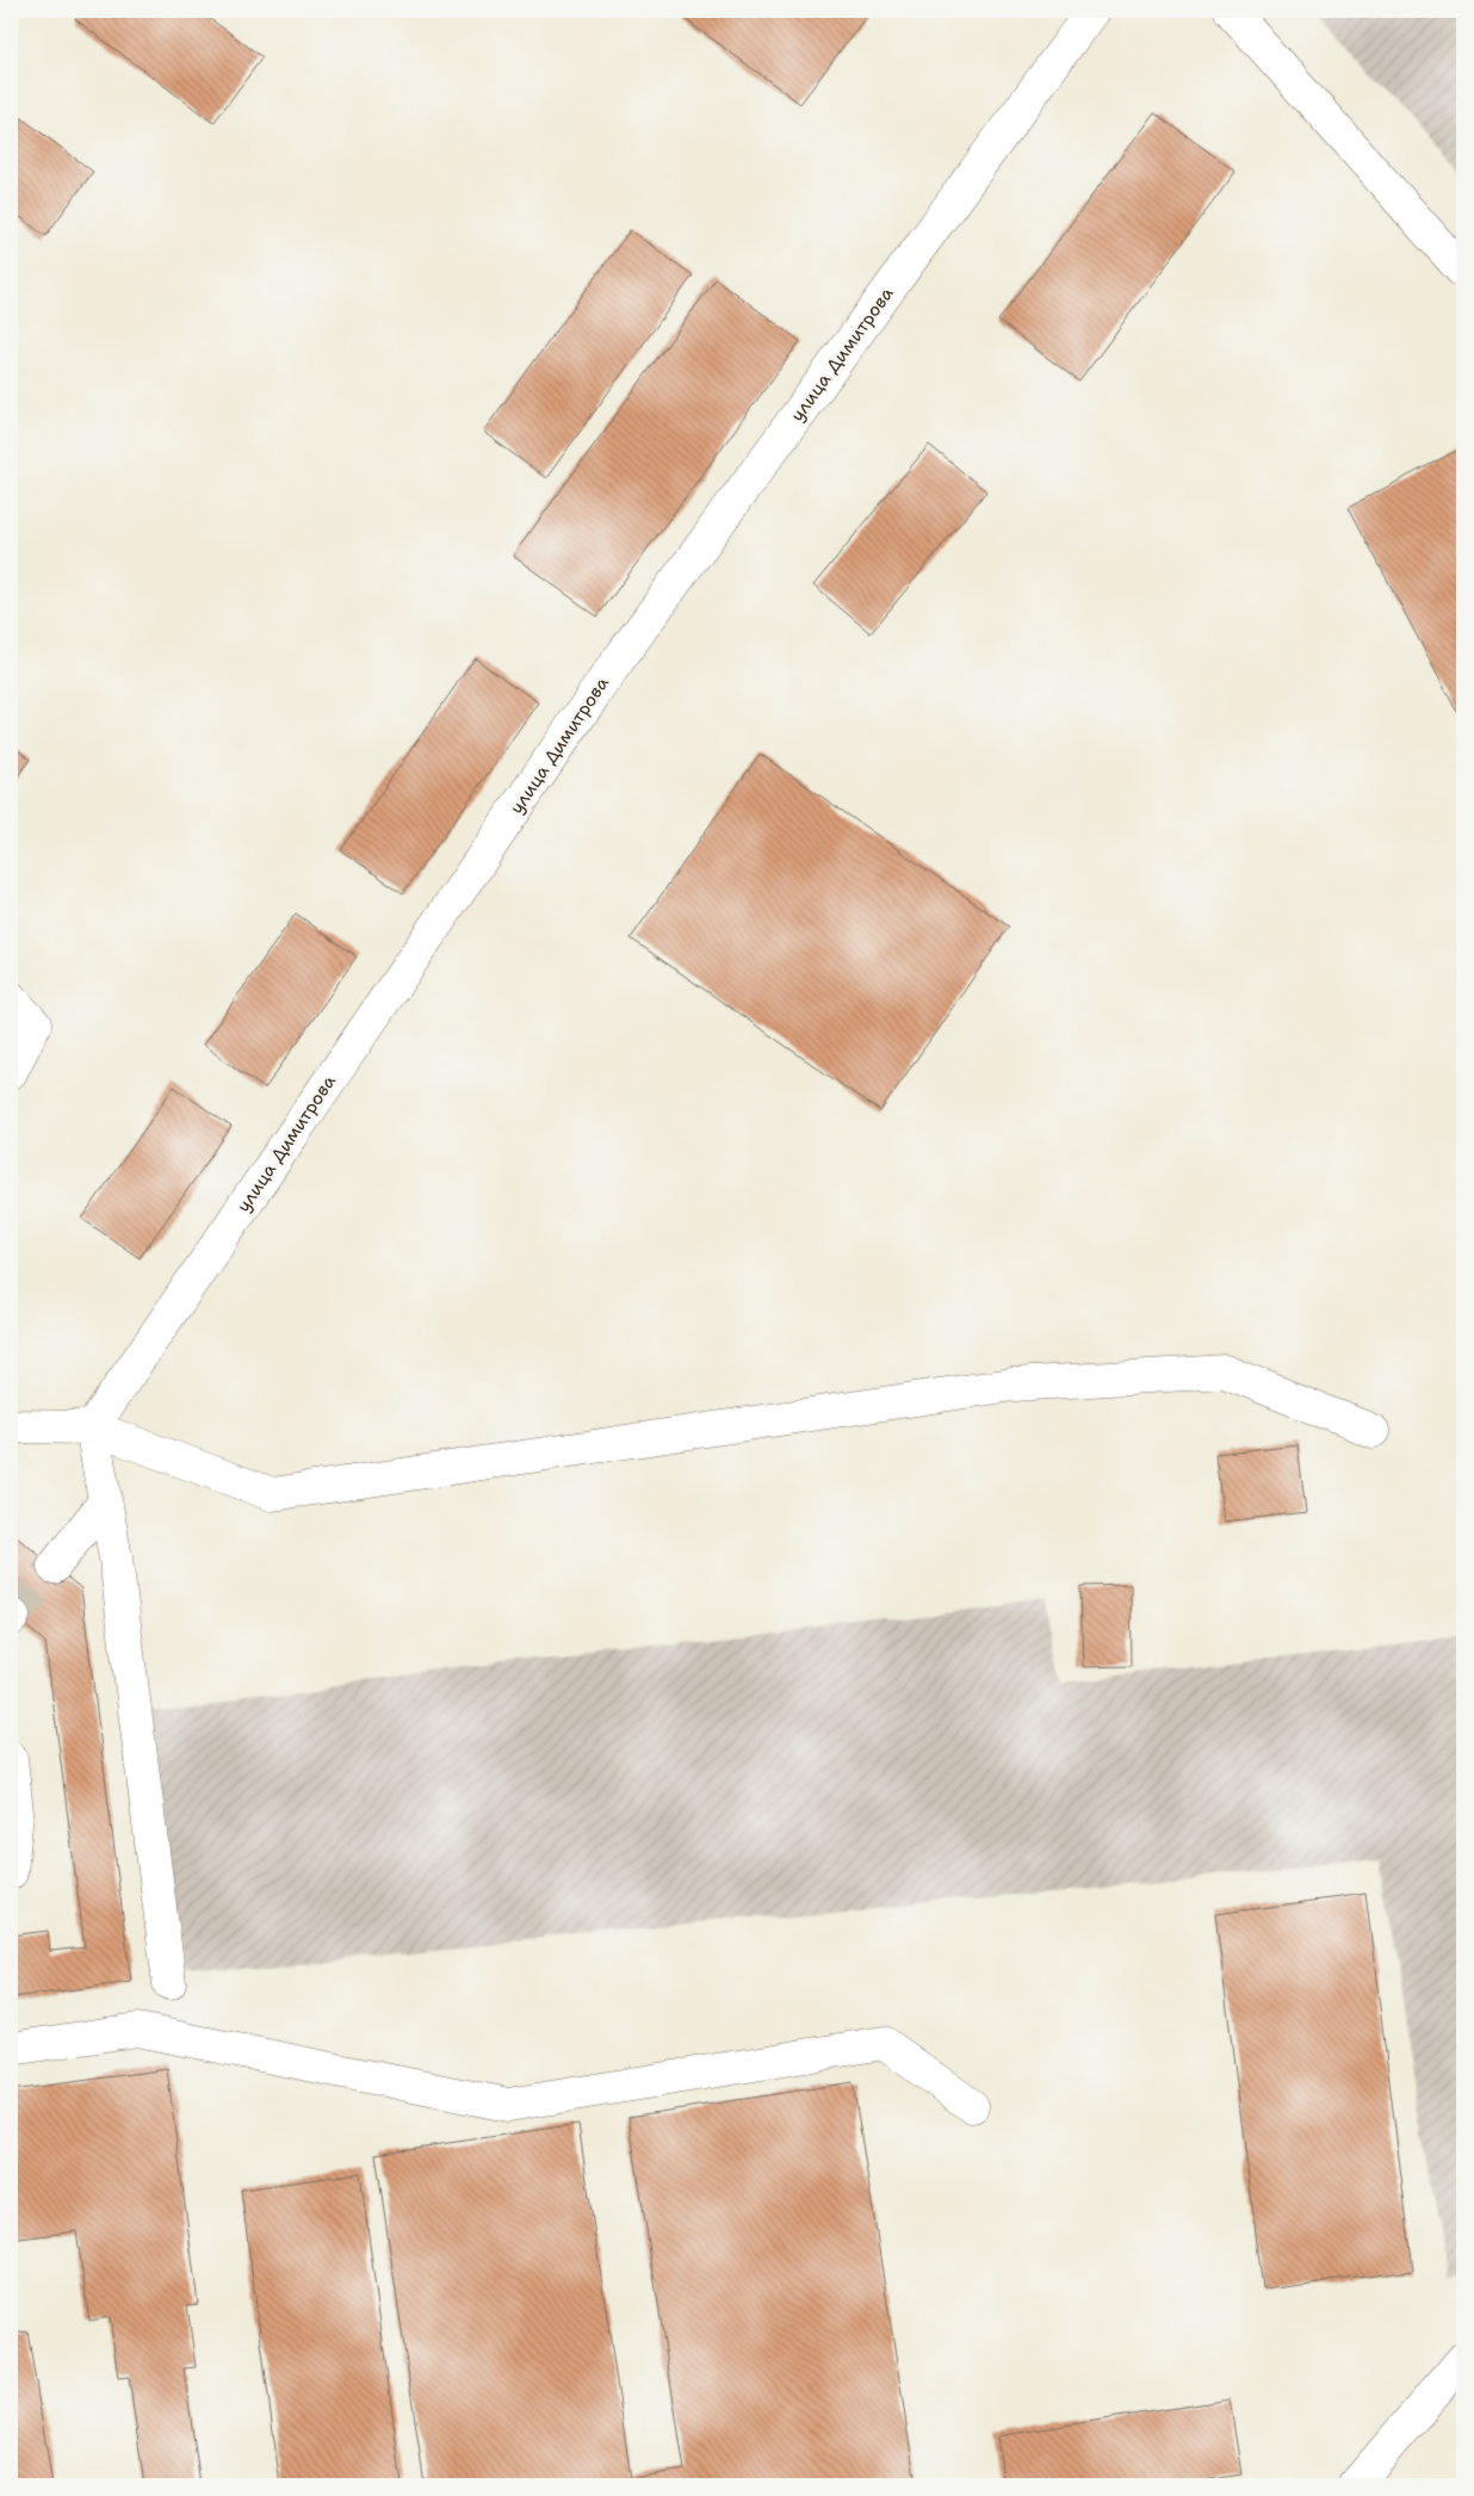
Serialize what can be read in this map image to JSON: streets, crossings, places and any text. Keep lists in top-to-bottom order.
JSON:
{
  "streets": {
    "street": ["улица Димитрова"]
  }
}
